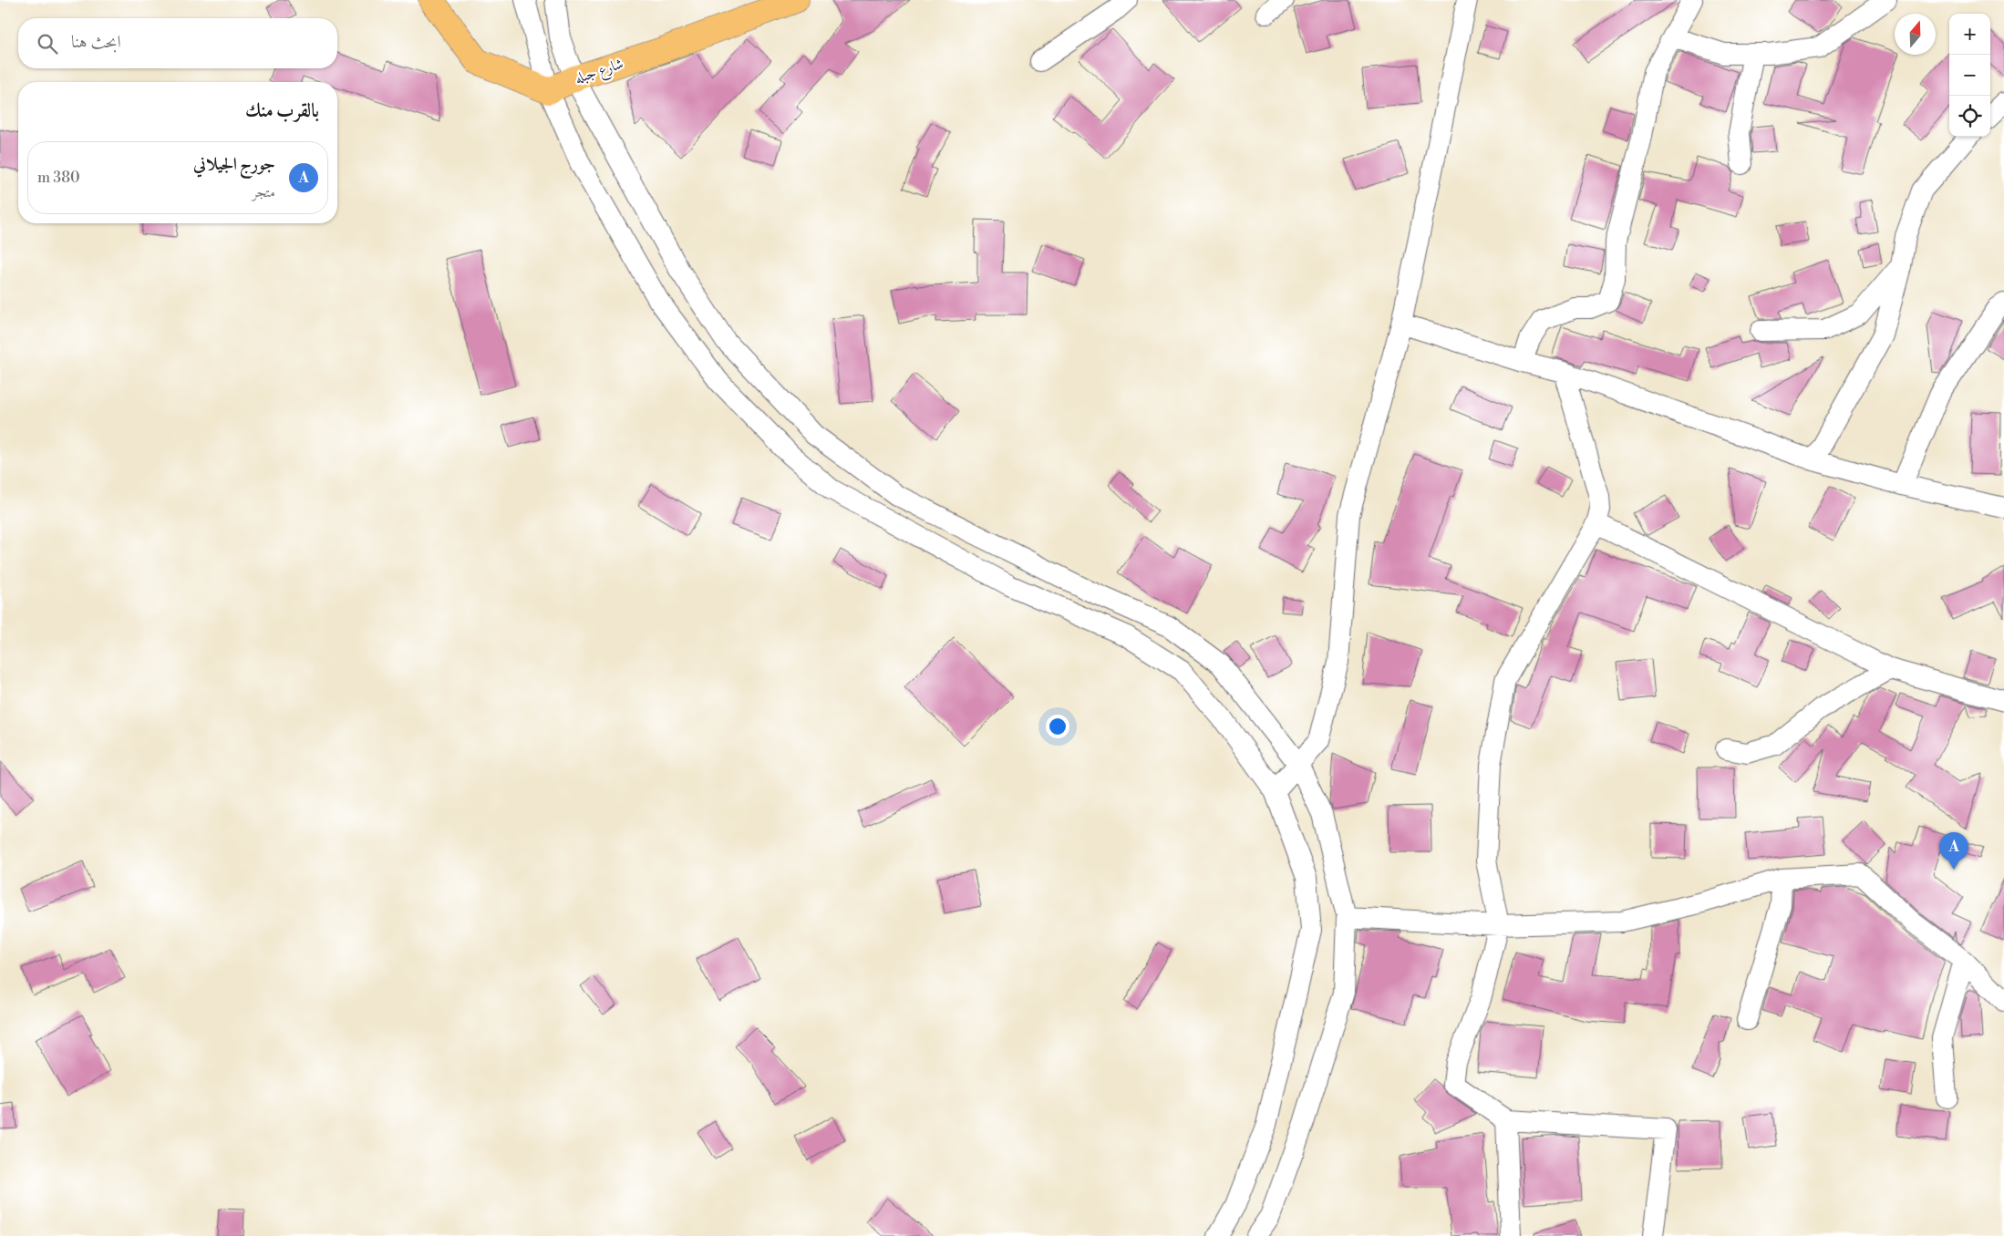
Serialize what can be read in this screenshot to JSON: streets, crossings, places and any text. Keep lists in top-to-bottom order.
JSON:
{
  "streets": {
    "main road": ["شارع جبله"]
  },
  "north": "top",
  "page": {
    "map_buttons": ["+", "−"],
    "search": "ابحث هنا",
    "heading": "بالقرب منك",
    "list": [
      {
        "mark": "A",
        "name": "جورج الجيلاني",
        "note": "متجر",
        "value": "380 m"
      }
    ],
    "pins": "A"
  }
}
